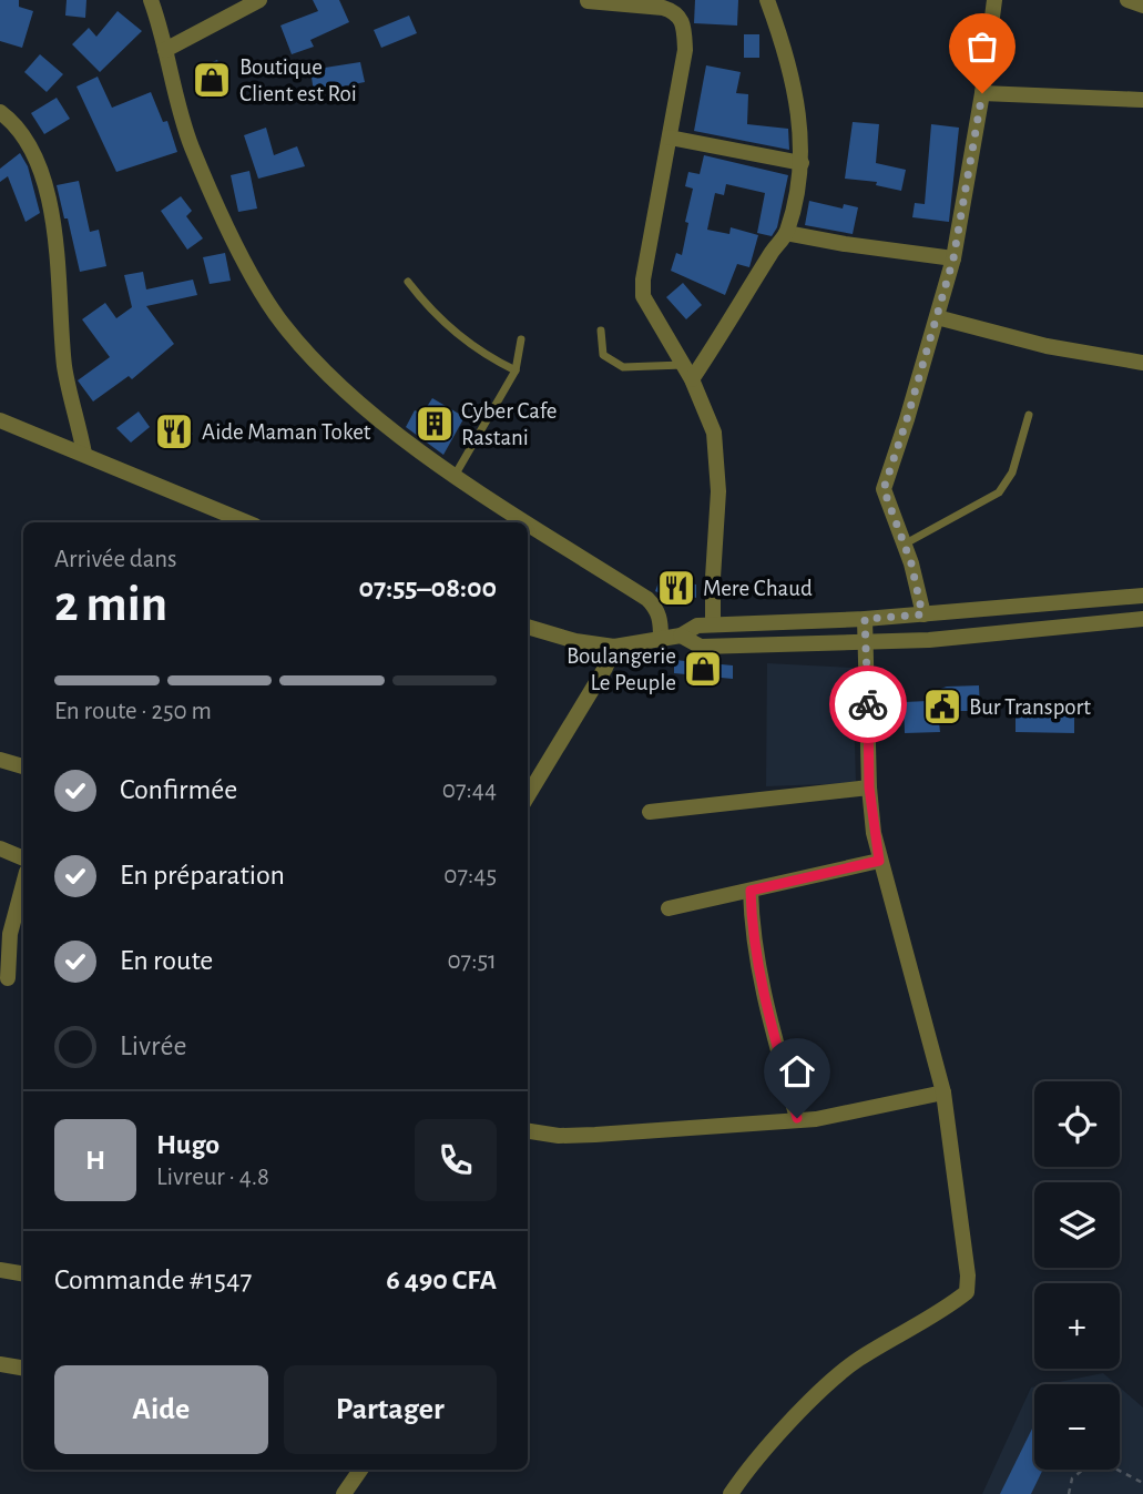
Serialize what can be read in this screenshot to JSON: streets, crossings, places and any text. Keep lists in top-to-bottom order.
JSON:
{
  "places": {
    "shop": ["Boutique Client est Roi", "Boulangerie Le Peuple"],
    "building": ["Cyber Cafe Rastani"],
    "restaurant": ["Aide Maman Toket", "Mere Chaud"],
    "public building": ["Bur Transport"]
  },
  "page": {
    "heading": ["2 min", "Arrivée dans", "07:55–08:00"],
    "panel": [
      "Hugo",
      "Livreur · 4.8",
      "Commande #1547",
      "6 490 CFA"
    ],
    "bar": "En route · 250 m",
    "list": [
      ["Confirmée", "07:44"],
      ["En préparation", "07:45"],
      ["En route", "07:51"],
      "Livrée"
    ],
    "map_buttons": ["+", "−"],
    "round": "H",
    "buttons": ["Aide", "Partager"]
  }
}
